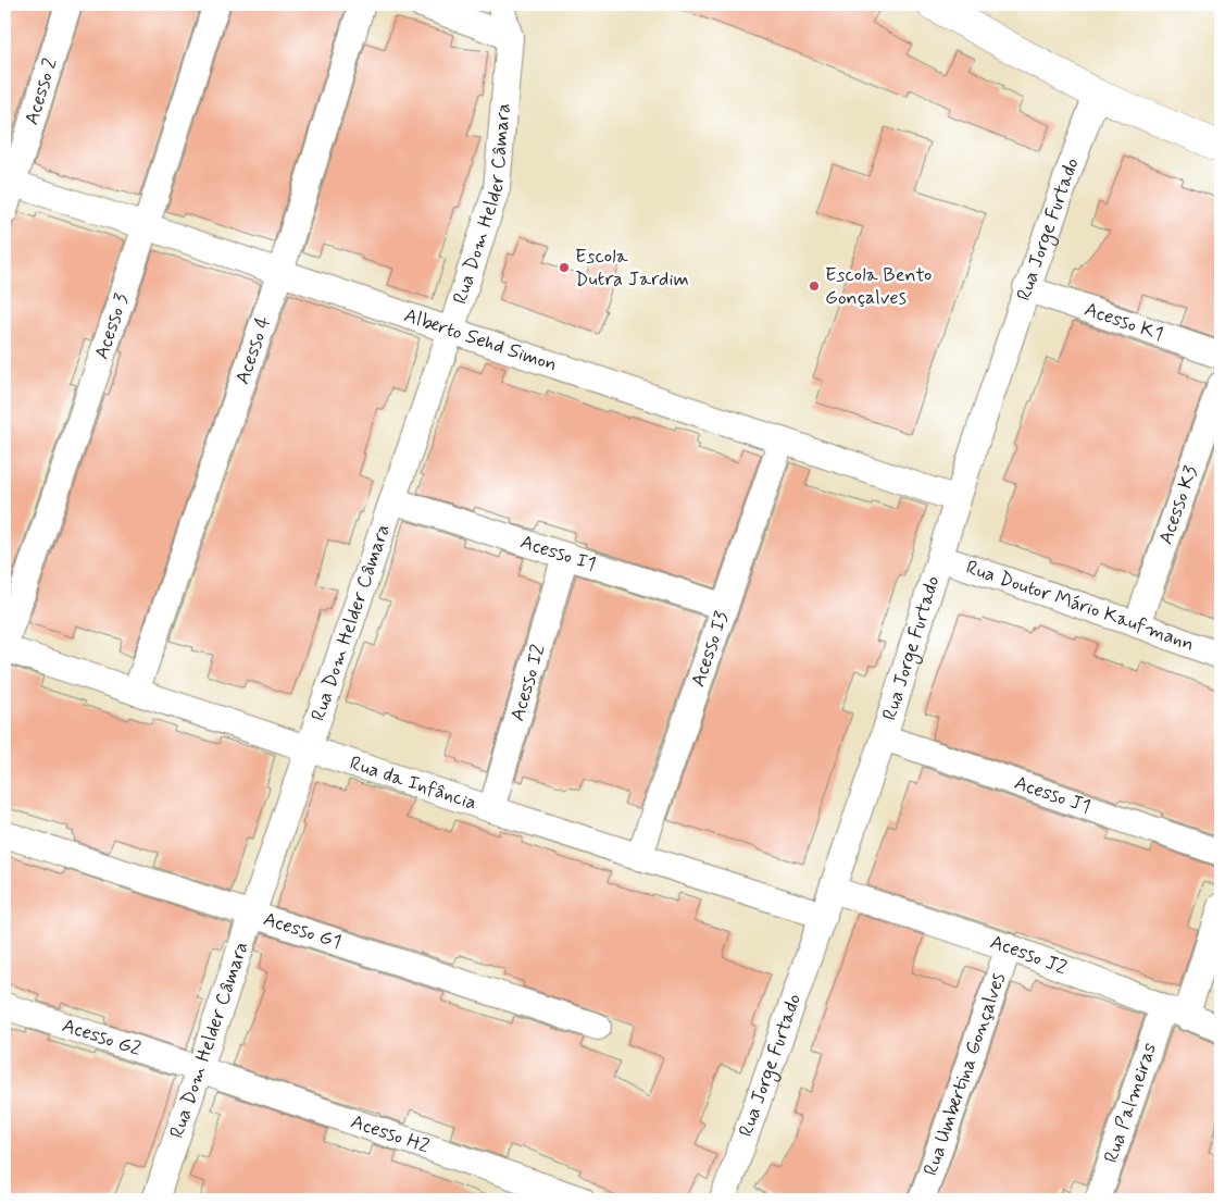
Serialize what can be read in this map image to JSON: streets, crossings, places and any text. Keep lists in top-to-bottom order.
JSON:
{
  "streets": {
    "street": [
      "Acesso 2",
      "Rua Dom Helder Câmara",
      "Rua Jorge Furtado",
      "Acesso K1",
      "Acesso 3",
      "Alberto Sehd Simon",
      "Acesso 4",
      "Acesso K3",
      "Acesso I1",
      "Rua Doutor Mário Kaufmann",
      "Acesso I3",
      "Acesso I2",
      "Rua da Infância",
      "Acesso J1",
      "Acesso G1",
      "Acesso J2",
      "Acesso G2",
      "Rua Umbertina Gonçalves",
      "Rua Palmeiras",
      "Acesso H2"
    ]
  },
  "crossings": [
    ["Acesso 2", "Alberto Sehd Simon"],
    ["Rua Dom Helder Câmara", "Alberto Sehd Simon"],
    ["Rua Dom Helder Câmara", "Acesso I1"],
    ["Rua Dom Helder Câmara", "Rua da Infância"],
    ["Rua Dom Helder Câmara", "Acesso G1"],
    ["Rua Dom Helder Câmara", "Acesso G2"],
    ["Rua Dom Helder Câmara", "Acesso H2"],
    ["Rua Jorge Furtado", "Acesso K1"],
    ["Rua Jorge Furtado", "Alberto Sehd Simon"],
    ["Rua Jorge Furtado", "Rua Doutor Mário Kaufmann"],
    ["Rua Jorge Furtado", "Rua da Infância"],
    ["Rua Jorge Furtado", "Acesso J1"],
    ["Rua Jorge Furtado", "Acesso J2"],
    ["Acesso 3", "Alberto Sehd Simon"],
    ["Acesso 3", "Rua da Infância"],
    ["Alberto Sehd Simon", "Acesso 4"],
    ["Alberto Sehd Simon", "Acesso I3"],
    ["Acesso 4", "Rua da Infância"],
    ["Acesso K3", "Rua Doutor Mário Kaufmann"],
    ["Acesso I1", "Acesso I3"],
    ["Acesso I1", "Acesso I2"],
    ["Acesso I3", "Rua da Infância"],
    ["Acesso I2", "Rua da Infância"],
    ["Acesso J2", "Rua Umbertina Gonçalves"],
    ["Acesso J2", "Rua Palmeiras"],
    ["Acesso G2", "Acesso H2"]
  ],
  "places": ["Escola Dutra Jardim", "Escola Bento Gonçalves"]
}
